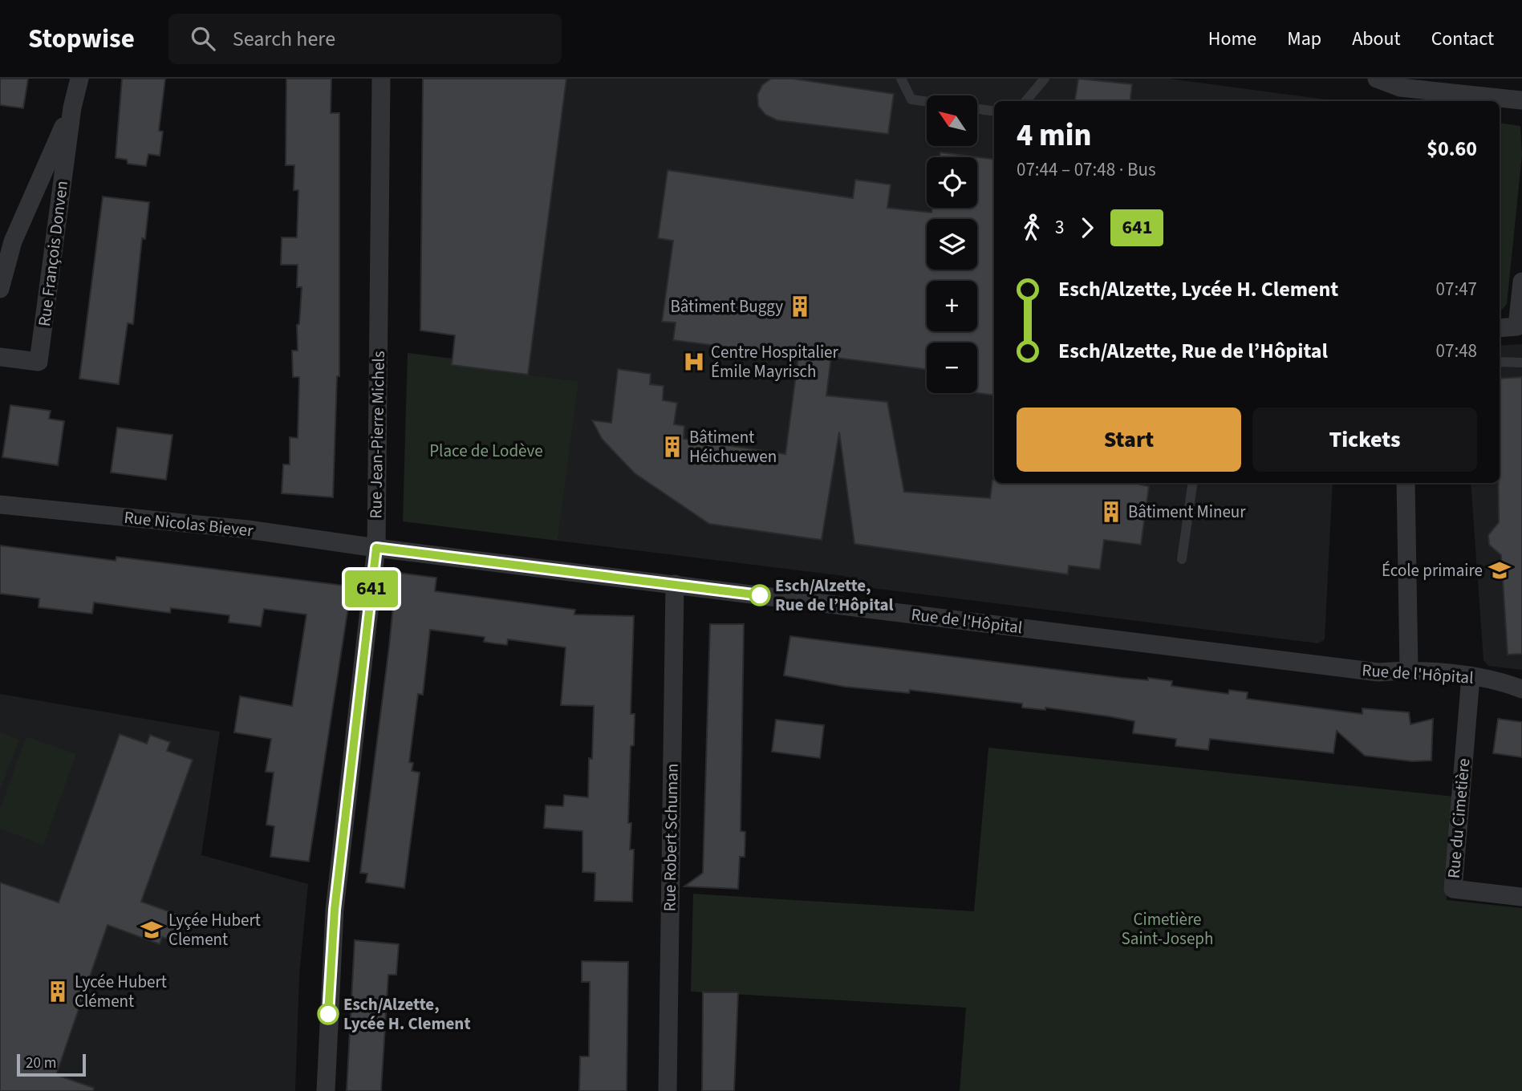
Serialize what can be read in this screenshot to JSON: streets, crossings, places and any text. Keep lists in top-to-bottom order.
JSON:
{
  "streets": {
    "street": [
      "Rue François Donven",
      "Rue Jean-Pierre Michels",
      "Rue Nicolas Biever",
      "Rue de l'Hôpital",
      "Rue du Cimetière",
      "Rue Robert Schuman"
    ]
  },
  "crossings": [
    ["Rue Jean-Pierre Michels", "Rue Nicolas Biever"],
    ["Rue Jean-Pierre Michels", "Rue de l'Hôpital"],
    ["Rue Nicolas Biever", "Rue de l'Hôpital"],
    ["Rue de l'Hôpital", "Rue du Cimetière"],
    ["Rue de l'Hôpital", "Rue Robert Schuman"]
  ],
  "parks": ["Place de Lodève", "Cimetière Saint-Joseph"],
  "places": {
    "building": [
      "Bâtiment Buggy",
      "Bâtiment Héichuewen",
      "Bâtiment Mineur",
      "Lycée Hubert Clément"
    ],
    "hospital": ["Centre Hospitalier Émile Mayrisch"],
    "school or university": ["École primaire", "Lyçée Hubert Clement"],
    "other": ["Esch/Alzette, Rue de l’Hôpital", "Esch/Alzette, Lycée H. Clement"]
  },
  "lines": ["bus line 641"],
  "scale_bar": "20 m",
  "north": "top left",
  "page": {
    "header": "Stopwise",
    "search": "Search here",
    "nav": [
      "Home",
      "Map",
      "About",
      "Contact"
    ],
    "on_map": "641",
    "map_buttons": ["+", "−"],
    "heading": ["4 min", "07:44 – 07:48 · Bus", "$0.60"],
    "legs": ["3", "641"],
    "list": [
      {
        "name": "Esch/Alzette, Lycée H. Clement",
        "value": "07:47"
      },
      {
        "name": "Esch/Alzette, Rue de l’Hôpital",
        "value": "07:48"
      }
    ],
    "buttons": ["Start", "Tickets"],
    "scale": "20 m"
  }
}
